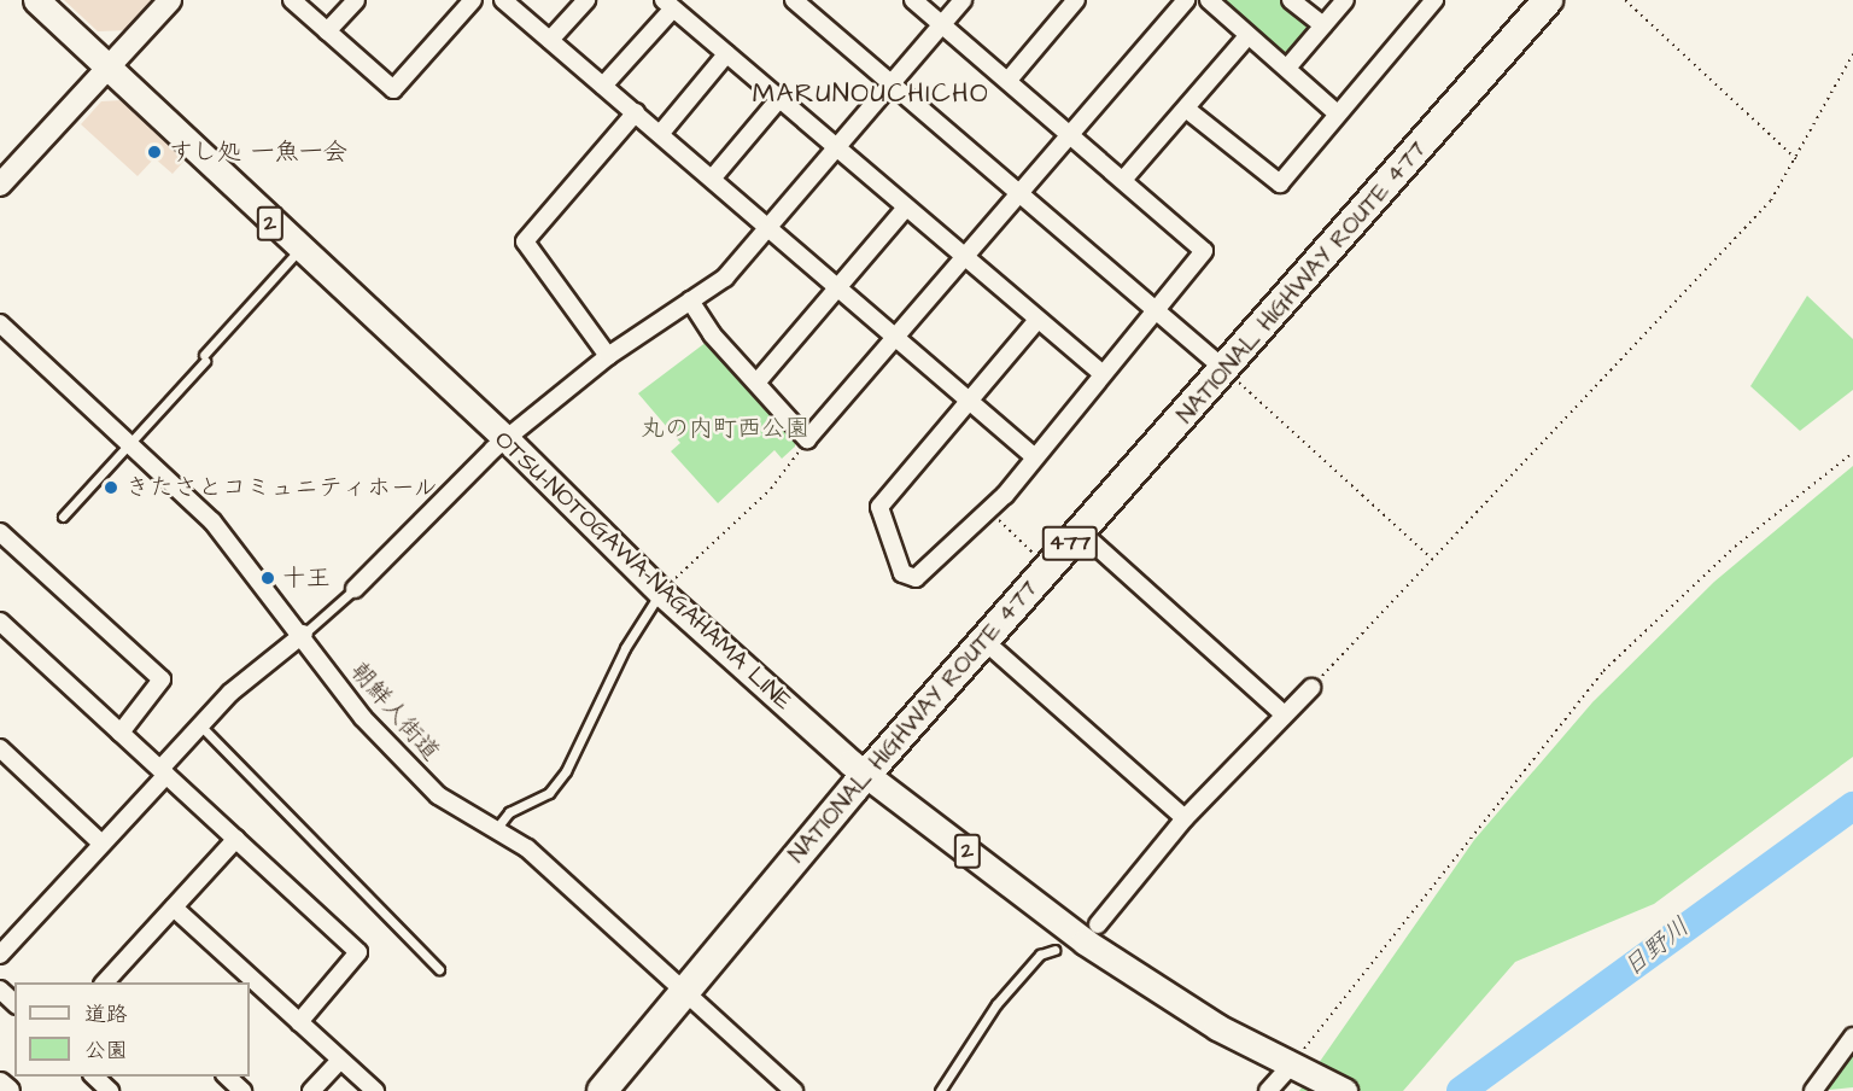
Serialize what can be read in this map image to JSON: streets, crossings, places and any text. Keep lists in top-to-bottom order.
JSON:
{
  "streets": {
    "highway": ["NATIONAL HIGHWAY ROUTE 477", "477"],
    "main road": ["2", "OTSU-NOTOGAWA-NAGAHAMA LINE"],
    "street": ["朝鮮人街道"]
  },
  "crossings": [
    ["NATIONAL HIGHWAY ROUTE 477", "OTSU-NOTOGAWA-NAGAHAMA LINE"],
    ["NATIONAL HIGHWAY ROUTE 477", "朝鮮人街道"]
  ],
  "districts": ["MARUNOUCHICHO"],
  "water": ["日野川"],
  "parks": ["丸の内町西公園"],
  "places": ["すし処 一魚一会", "きたさとコミュニティホール", "十王"],
  "legend": ["道路", "公園"]
}
